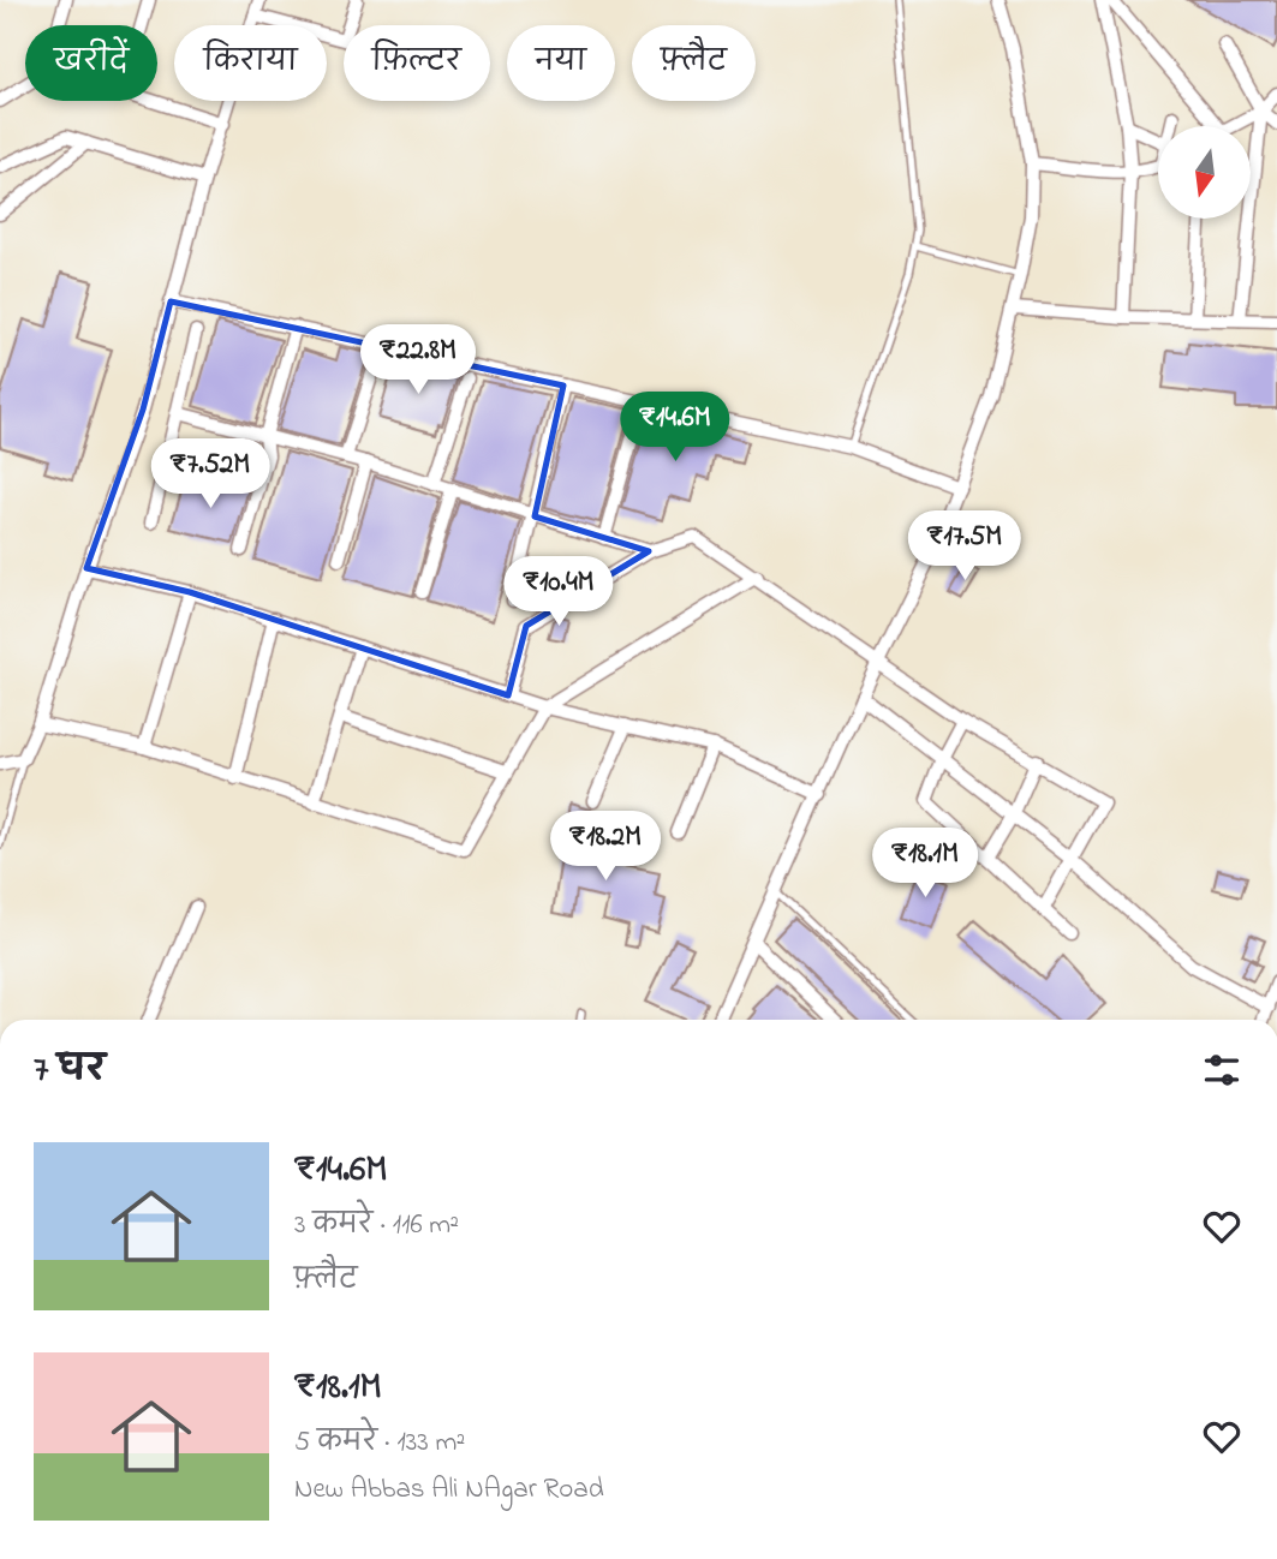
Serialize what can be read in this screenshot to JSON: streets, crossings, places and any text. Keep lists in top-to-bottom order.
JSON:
{
  "north": "bottom",
  "page": {
    "chip": [
      "खरीदें",
      "किराया",
      "फ़िल्टर",
      "नया",
      "फ़्लैट"
    ],
    "price": [
      "₹22.8M",
      "₹14.6M",
      "₹7.52M",
      "₹17.5M",
      "₹10.4M",
      "₹18.2M",
      "₹18.1M"
    ],
    "heading": "7 घर",
    "list": [
      {
        "name": "₹14.6M",
        "note": "3 कमरे · 116 m² · फ़्लैट"
      },
      {
        "name": "₹18.1M",
        "note": "5 कमरे · 133 m² · New Abbas Ali NAgar Road"
      }
    ]
  }
}
